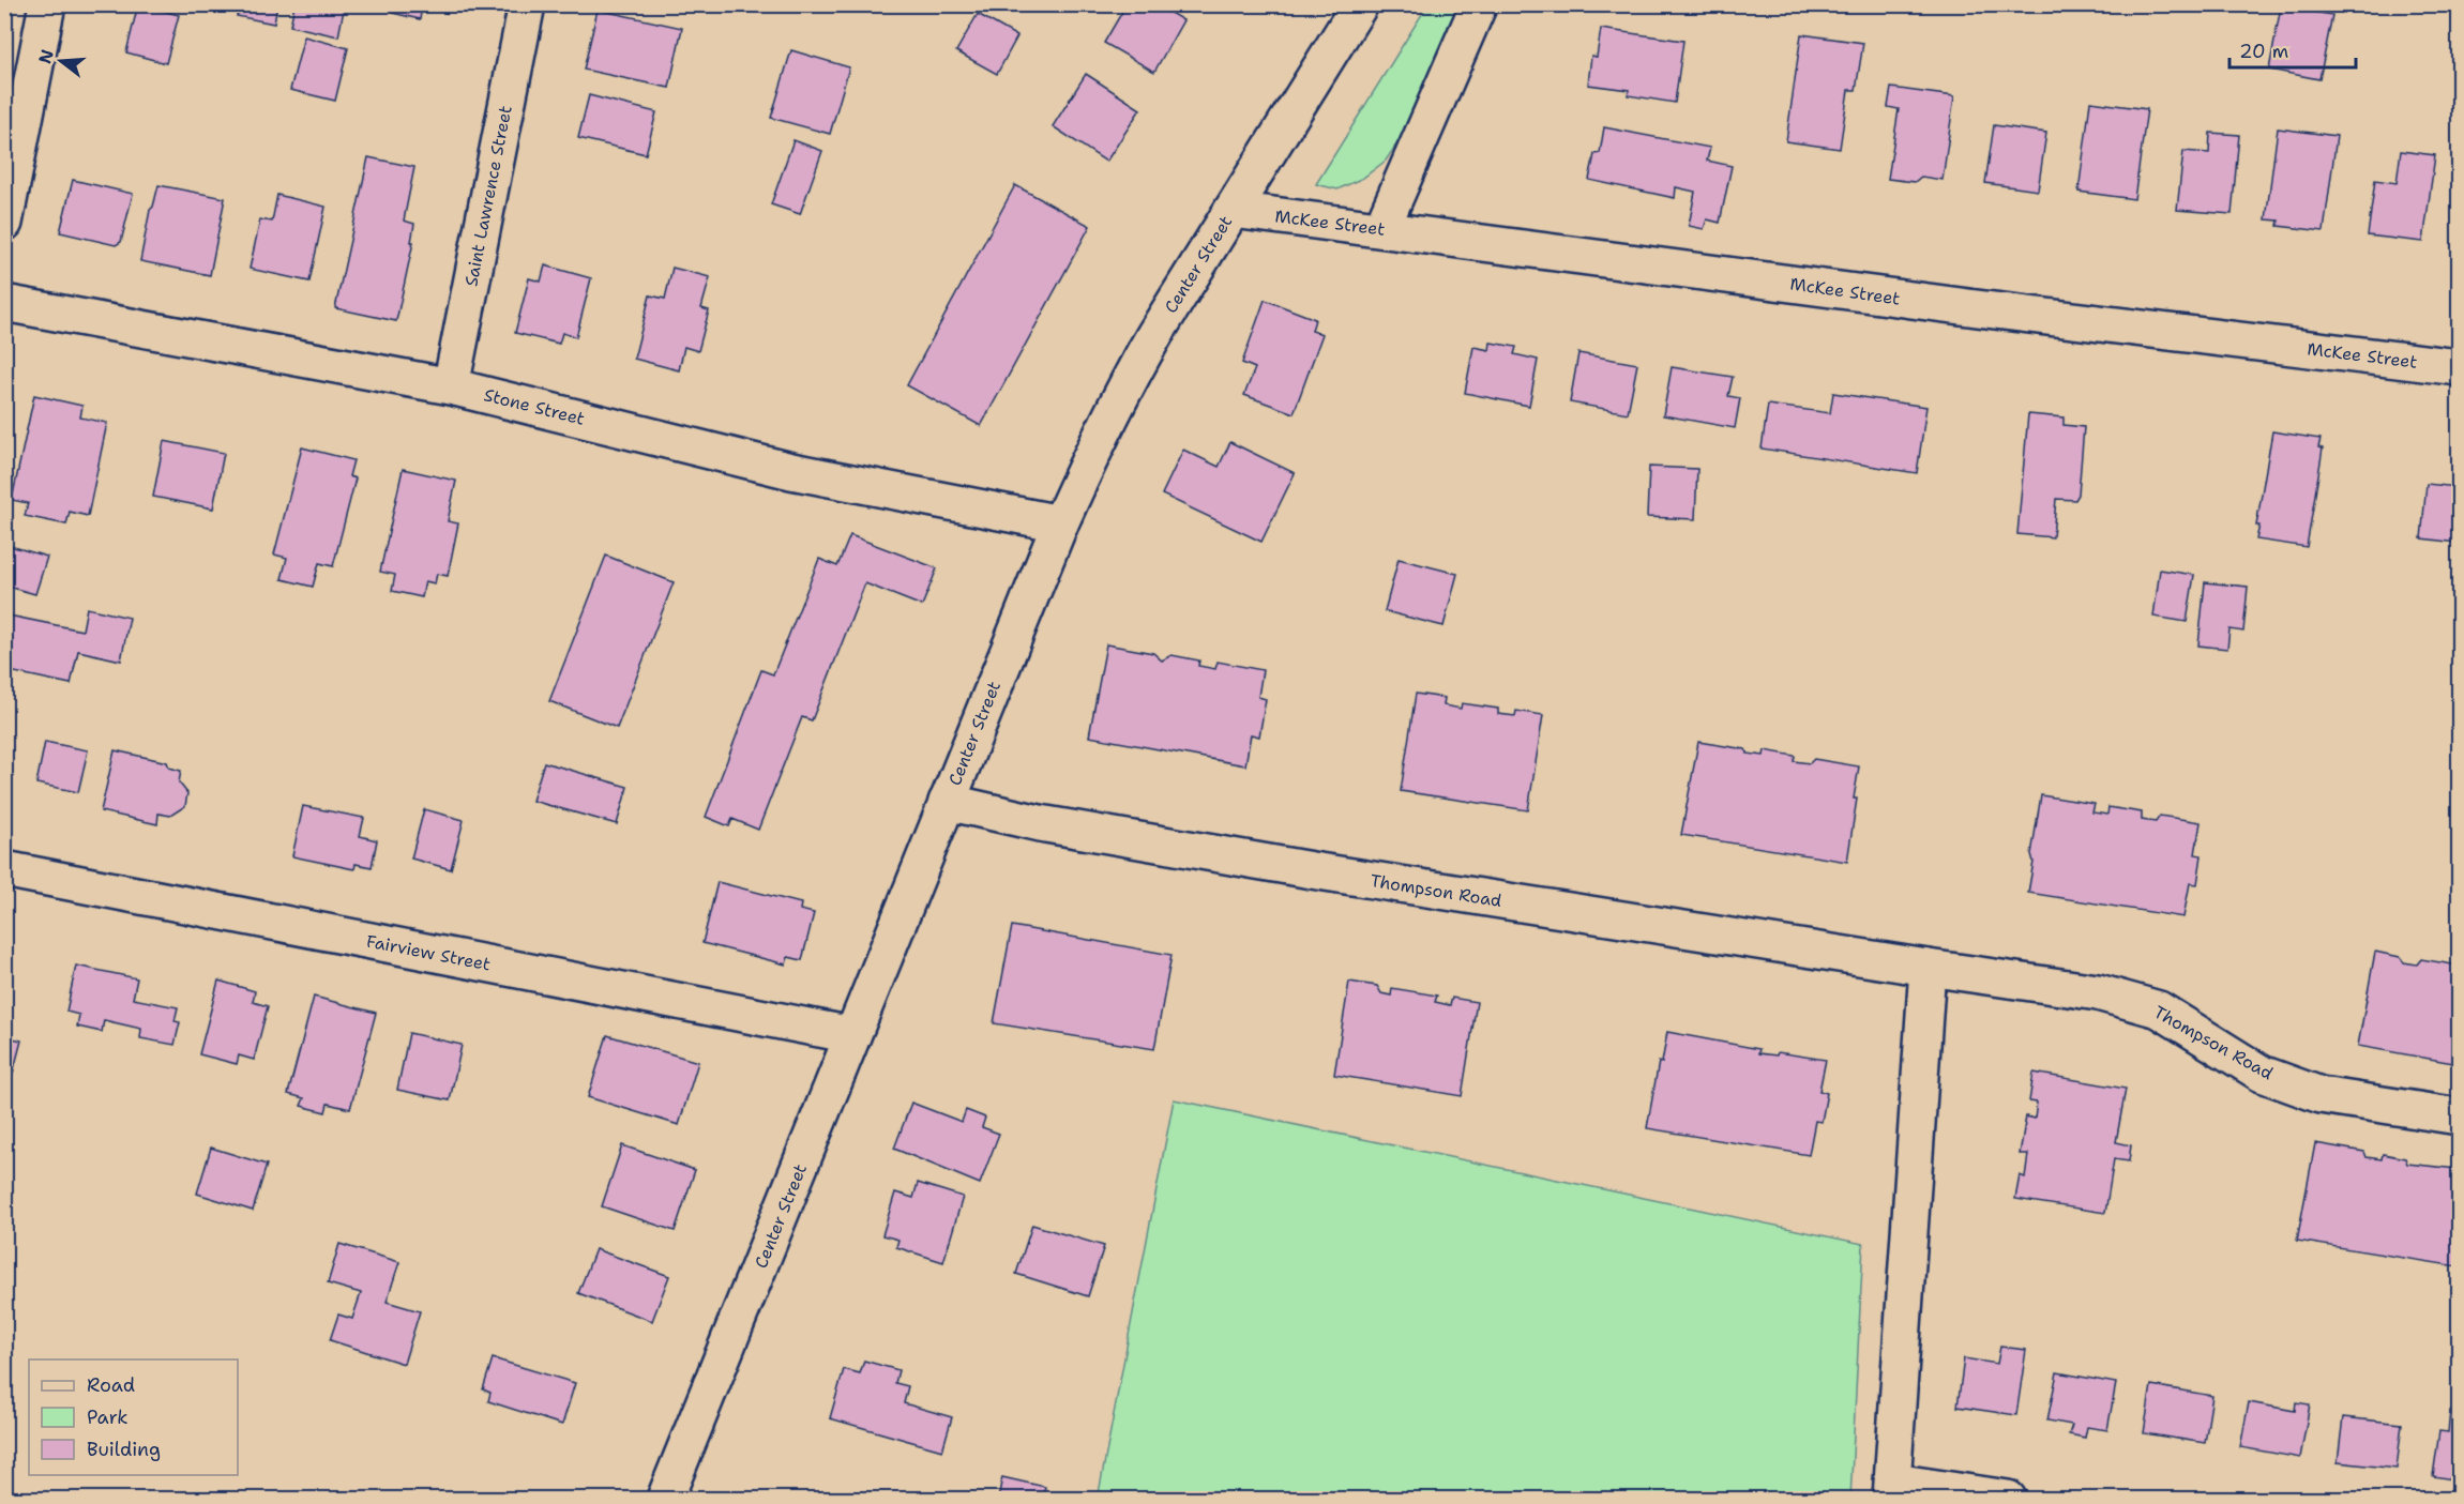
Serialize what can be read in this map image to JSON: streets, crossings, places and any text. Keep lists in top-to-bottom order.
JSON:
{
  "streets": {
    "street": [
      "Saint Lawrence Street",
      "McKee Street",
      "Center Street",
      "Stone Street",
      "Thompson Road",
      "Fairview Street"
    ]
  },
  "crossings": [
    ["Saint Lawrence Street", "Stone Street"],
    ["McKee Street", "Center Street"],
    ["Center Street", "Stone Street"],
    ["Center Street", "Thompson Road"],
    ["Center Street", "Fairview Street"]
  ],
  "legend": ["Road", "Park", "Building"],
  "scale_bar": "20 m",
  "north": "left"
}
